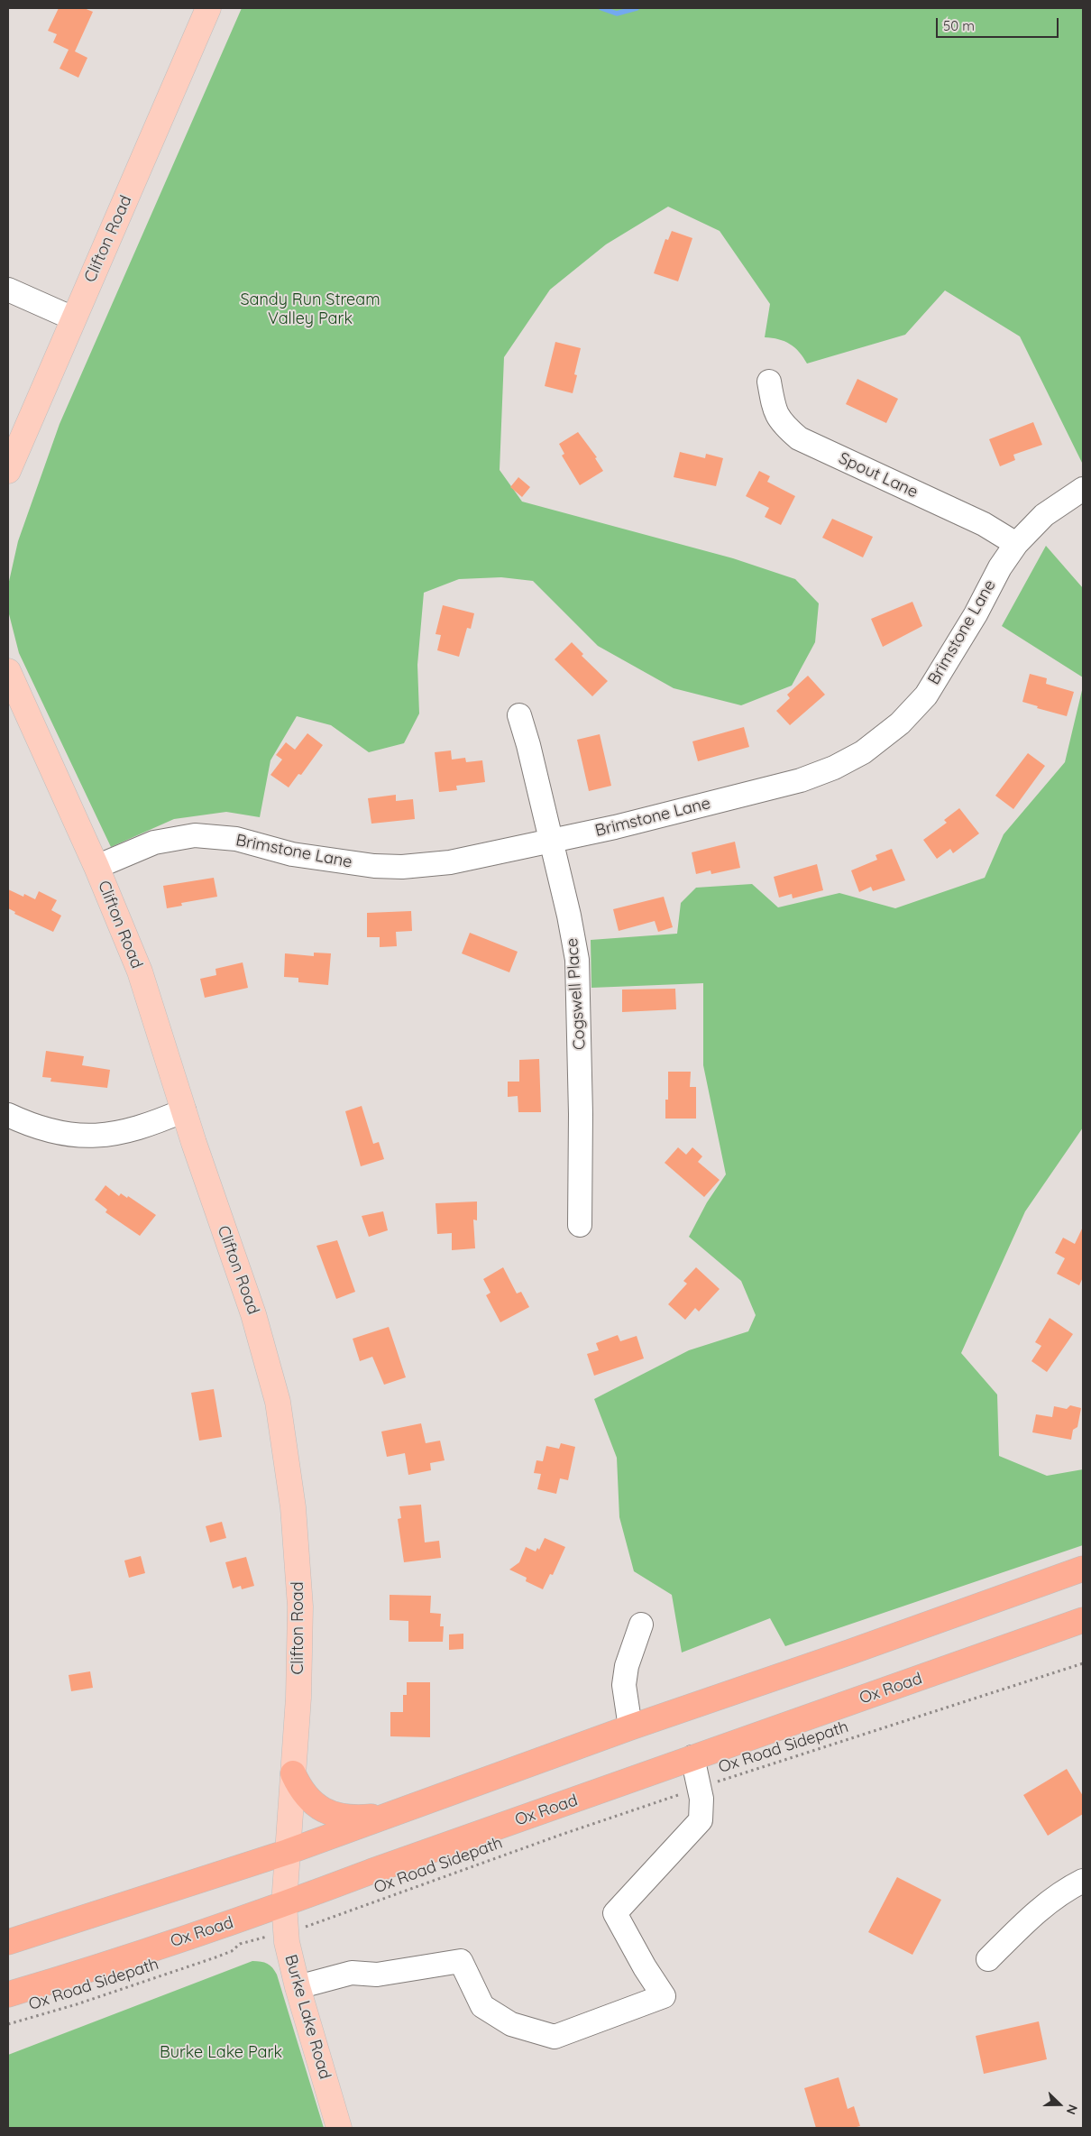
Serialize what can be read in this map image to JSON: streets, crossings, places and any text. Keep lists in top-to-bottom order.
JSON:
{
  "streets": {
    "highway": ["Ox Road"],
    "main road": ["Clifton Road", "Burke Lake Road"],
    "street": ["Spout Lane", "Brimstone Lane", "Cogswell Place"],
    "path": ["Ox Road Sidepath"]
  },
  "crossings": [
    ["Clifton Road", "Brimstone Lane"],
    ["Clifton Road", "Ox Road"],
    ["Clifton Road", "Burke Lake Road"],
    ["Spout Lane", "Brimstone Lane"],
    ["Brimstone Lane", "Cogswell Place"],
    ["Ox Road", "Burke Lake Road"],
    ["Ox Road Sidepath", "Burke Lake Road"]
  ],
  "parks": ["Sandy Run Stream Valley Park", "Burke Lake Park"],
  "scale_bar": "50 m",
  "north": "right"
}
